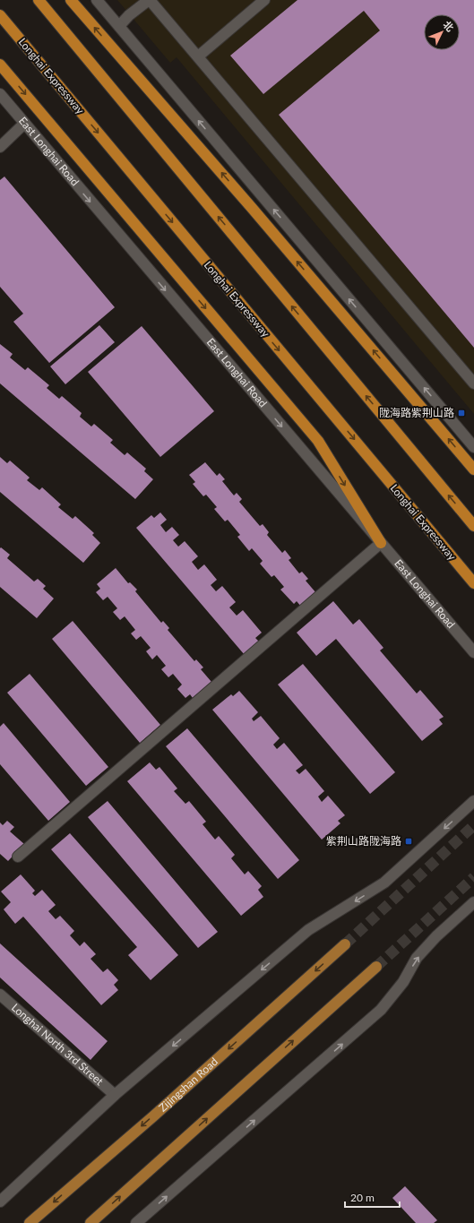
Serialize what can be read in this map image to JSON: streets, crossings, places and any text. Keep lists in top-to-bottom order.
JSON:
{
  "streets": {
    "highway": ["Longhai Expressway"],
    "main road": ["Zijingshan Road"],
    "street": ["East Longhai Road", "Longhai North 3rd Street"]
  },
  "one_way": ["East Longhai Road"],
  "places": {
    "transit": ["陇海路紫荆山路", "紫荆山路陇海路"]
  },
  "scale_bar": "20 m",
  "north": "top right"
}
